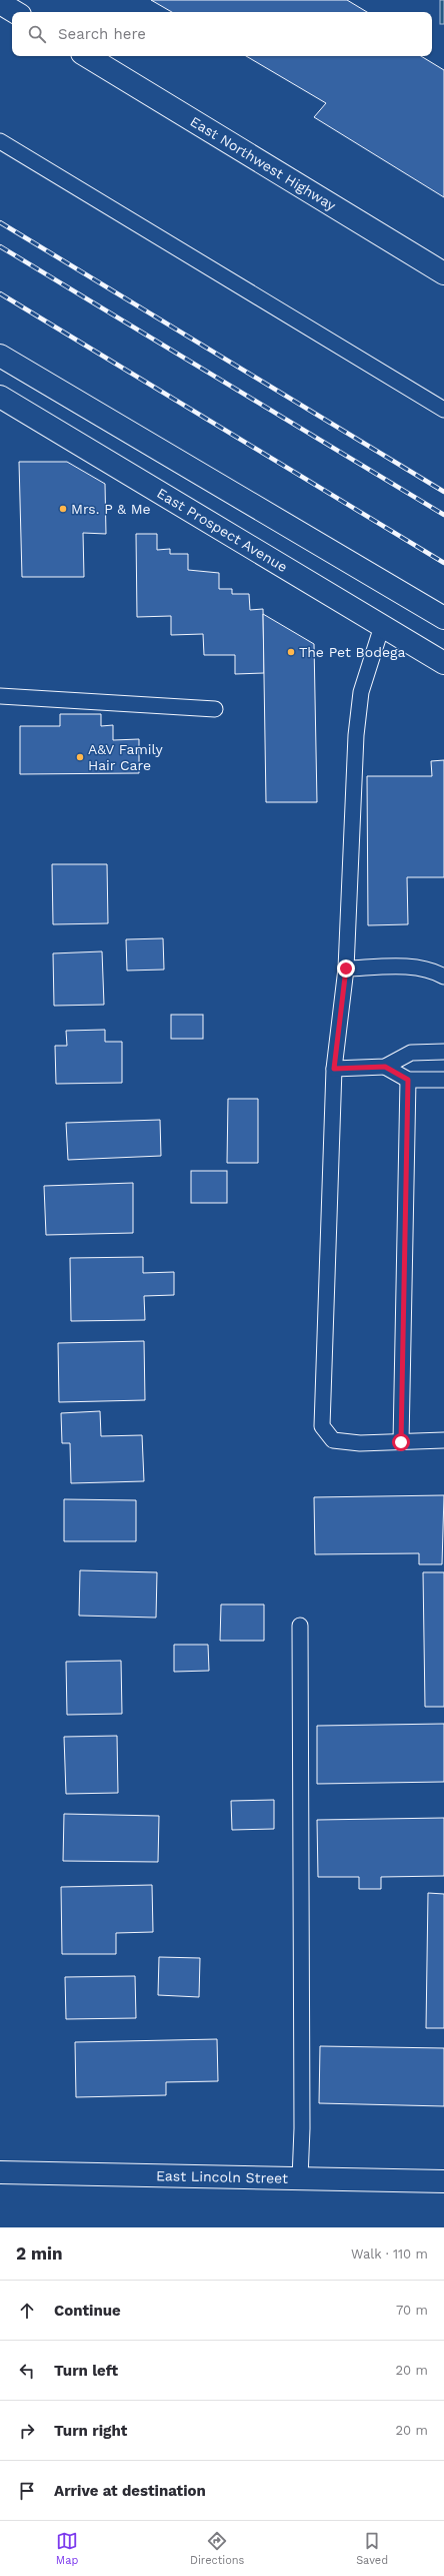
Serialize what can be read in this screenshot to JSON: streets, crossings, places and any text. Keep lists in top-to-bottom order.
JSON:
{
  "streets": {
    "street": ["East Northwest Highway", "East Prospect Avenue", "East Lincoln Street"]
  },
  "places": ["Mrs. P & Me", "The Pet Bodega", "A&V Family Hair Care"],
  "page": {
    "search": "Search here",
    "heading": ["2 min", "Walk · 110 m"],
    "list": [
      ["Continue", "70 m"],
      ["Turn left", "20 m"],
      ["Turn right", "20 m"],
      "Arrive at destination"
    ],
    "nav": ["Map", "Directions", "Saved"]
  }
}
